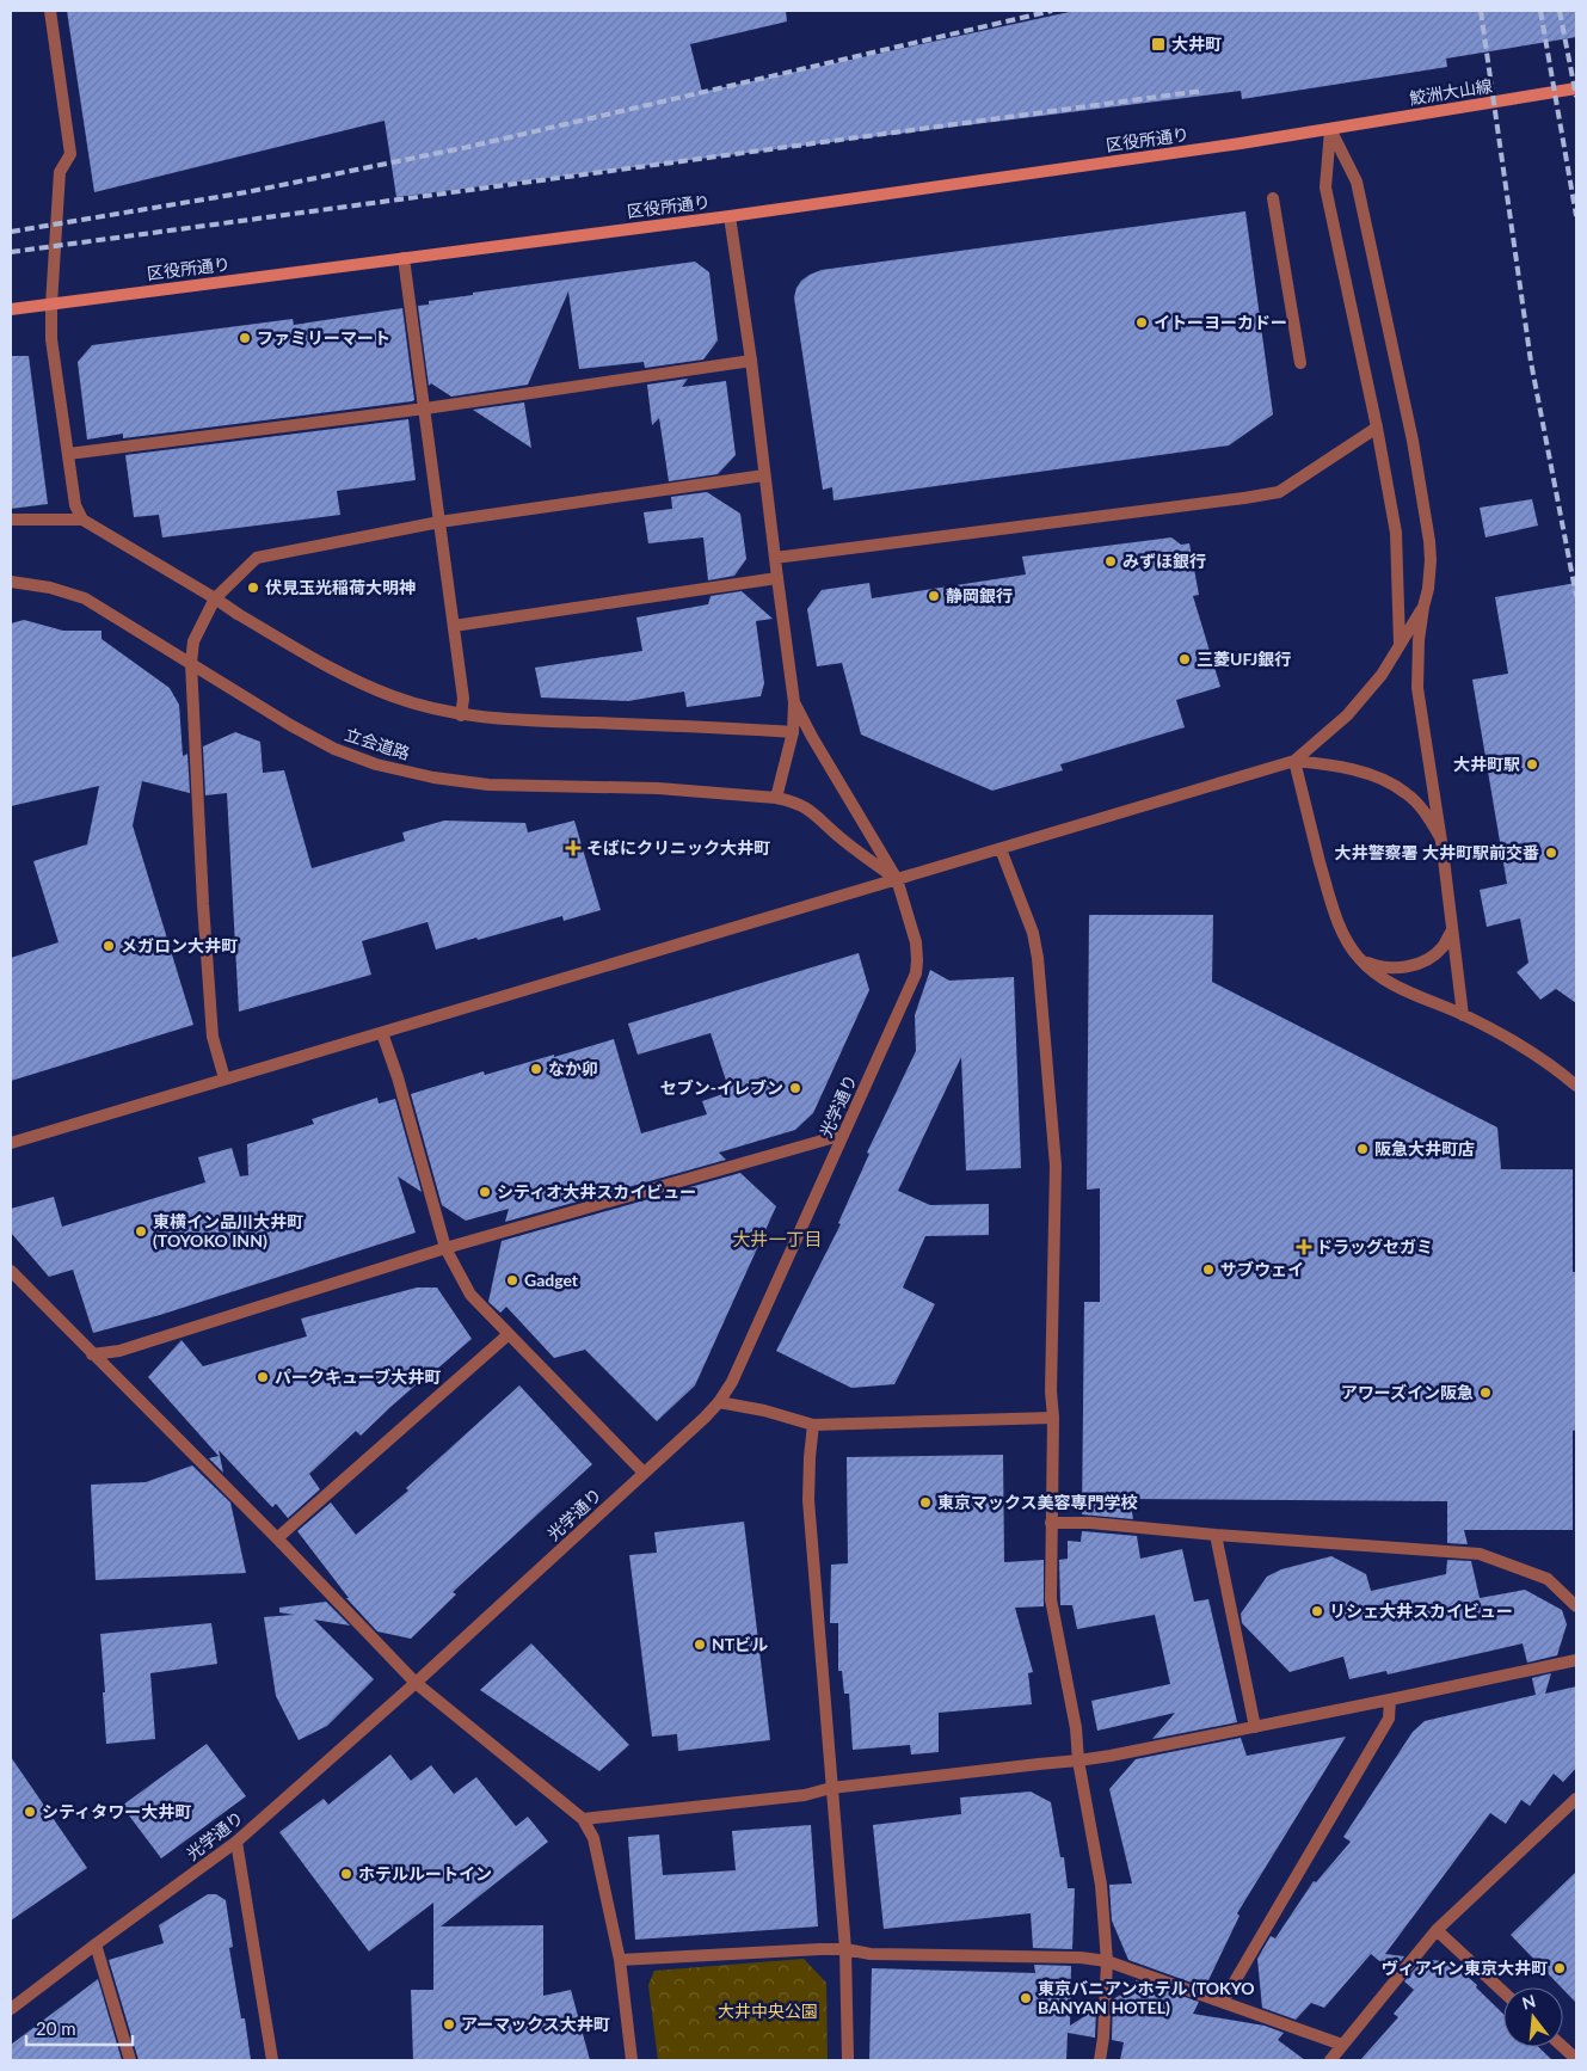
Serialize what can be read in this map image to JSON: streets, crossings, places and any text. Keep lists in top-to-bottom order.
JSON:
{
  "streets": {
    "main road": ["鮫洲大山線", "区役所通り"],
    "street": ["立会道路", "光学通り"]
  },
  "crossings": [
    ["鮫洲大山線", "区役所通り"],
    ["立会道路", "光学通り"]
  ],
  "districts": ["大井一丁目"],
  "parks": ["大井中央公園"],
  "places": {
    "transit": ["大井町"],
    "other": [
      "イトーヨーカドー",
      "ファミリーマート",
      "みずほ銀行",
      "伏見玉光稲荷大明神",
      "静岡銀行",
      "三菱UFJ銀行",
      "大井町駅",
      "大井警察署 大井町駅前交番",
      "メガロン大井町",
      "なか卯",
      "セブン-イレブン",
      "阪急大井町店",
      "シティオ大井スカイビュー",
      "東横イン品川大井町 (TOYOKO INN)",
      "サブウェイ",
      "Gadget",
      "パークキューブ大井町",
      "アワーズイン阪急",
      "東京マックス美容専門学校",
      "リシェ大井スカイビュー",
      "NTビル",
      "シティタワー大井町",
      "ホテルルートイン",
      "ヴィアイン東京大井町",
      "東京バニアンホテル (TOKYO BANYAN HOTEL)",
      "アーマックス大井町"
    ],
    "health": ["そばにクリニック大井町", "ドラッグセガミ"]
  },
  "scale_bar": "20 m",
  "north": "top"
}
